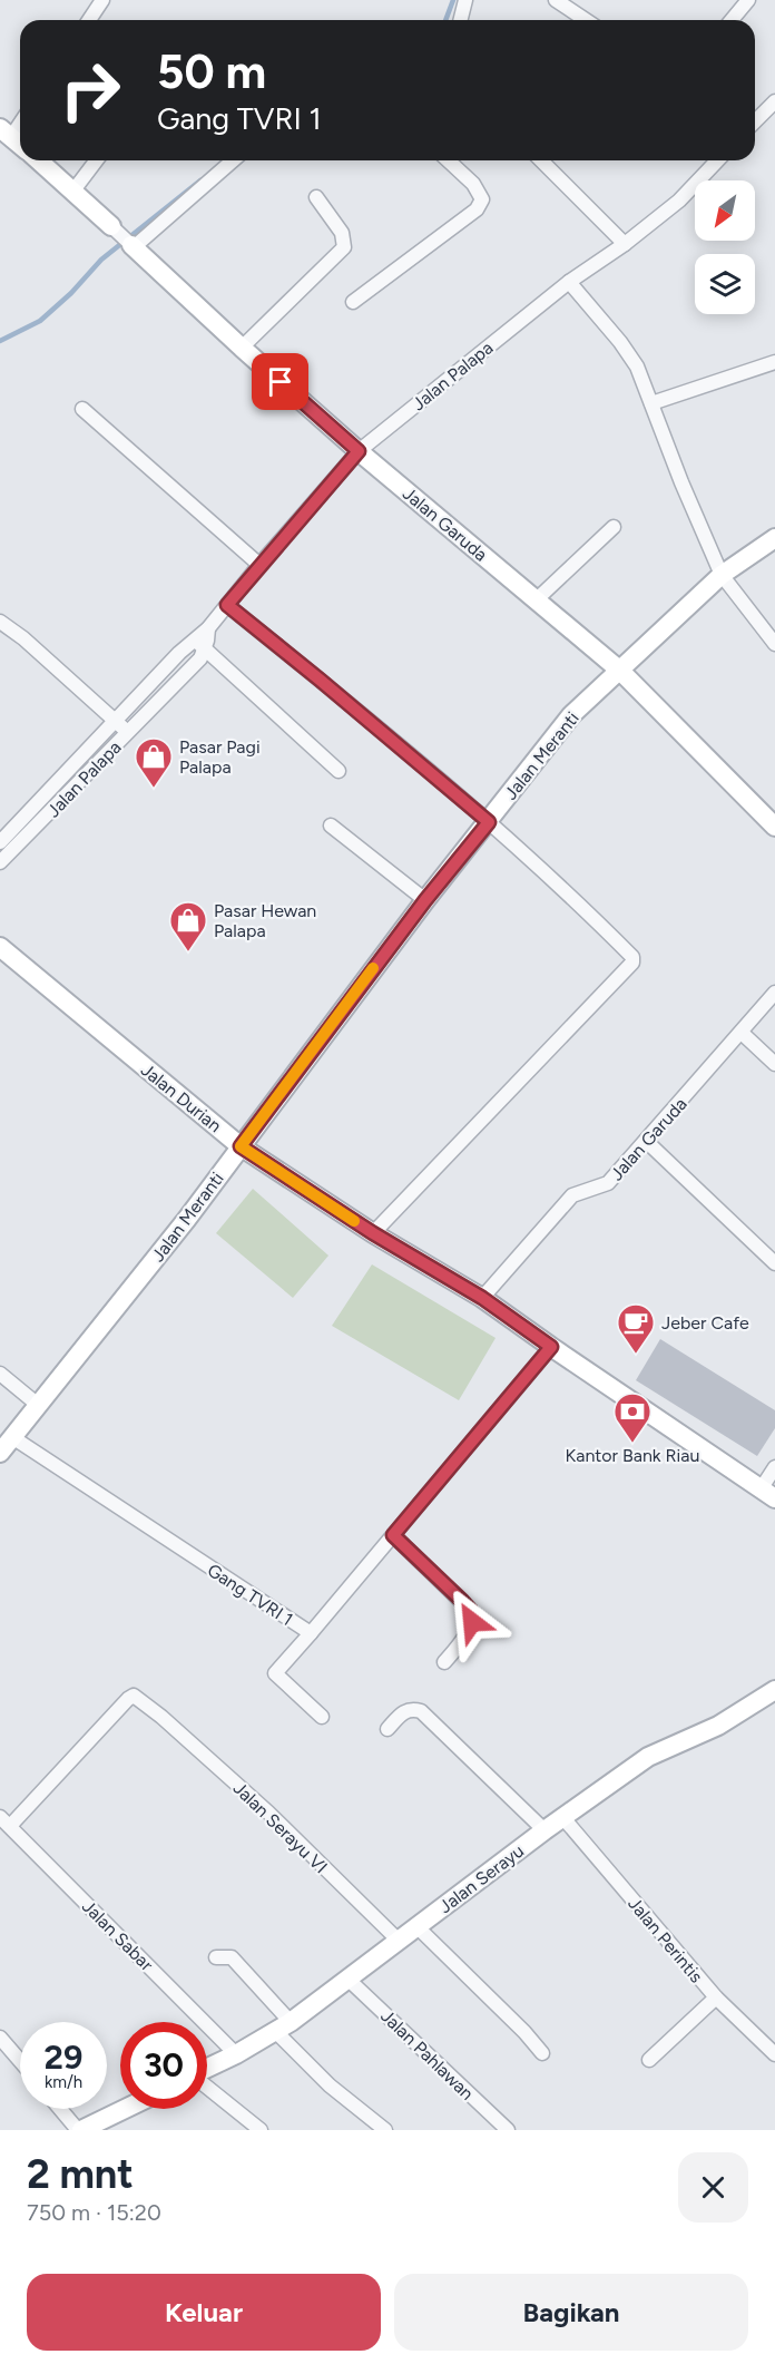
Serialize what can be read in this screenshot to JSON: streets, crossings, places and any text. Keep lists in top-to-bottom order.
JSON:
{
  "streets": {
    "street": [
      "Jalan Palapa",
      "Jalan Garuda",
      "Jalan Meranti",
      "Jalan Durian",
      "Gang TVRI 1",
      "Jalan Serayu VI",
      "Jalan Serayu",
      "Jalan Sabar",
      "Jalan Perintis",
      "Jalan Pahlawan"
    ]
  },
  "crossings": [
    ["Jalan Palapa", "Jalan Garuda"],
    ["Jalan Garuda", "Jalan Meranti"],
    ["Jalan Garuda", "Jalan Durian"],
    ["Jalan Meranti", "Jalan Durian"],
    ["Jalan Meranti", "Gang TVRI 1"],
    ["Jalan Durian", "Gang TVRI 1"],
    ["Jalan Serayu VI", "Jalan Serayu"],
    ["Jalan Serayu VI", "Jalan Sabar"],
    ["Jalan Serayu", "Jalan Sabar"],
    ["Jalan Serayu", "Jalan Perintis"],
    ["Jalan Serayu", "Jalan Pahlawan"]
  ],
  "places": {
    "shop": ["Pasar Pagi Palapa", "Pasar Hewan Palapa"],
    "cafe": ["Jeber Cafe"],
    "bank": ["Kantor Bank Riau"]
  },
  "north": "bottom left",
  "page": {
    "turn": ["50 m", "Gang TVRI 1"],
    "speed": "29 km/h",
    "limit": "30",
    "heading": ["2 mnt", "750 m · 15:20"],
    "buttons": ["Keluar", "Bagikan"]
  }
}
